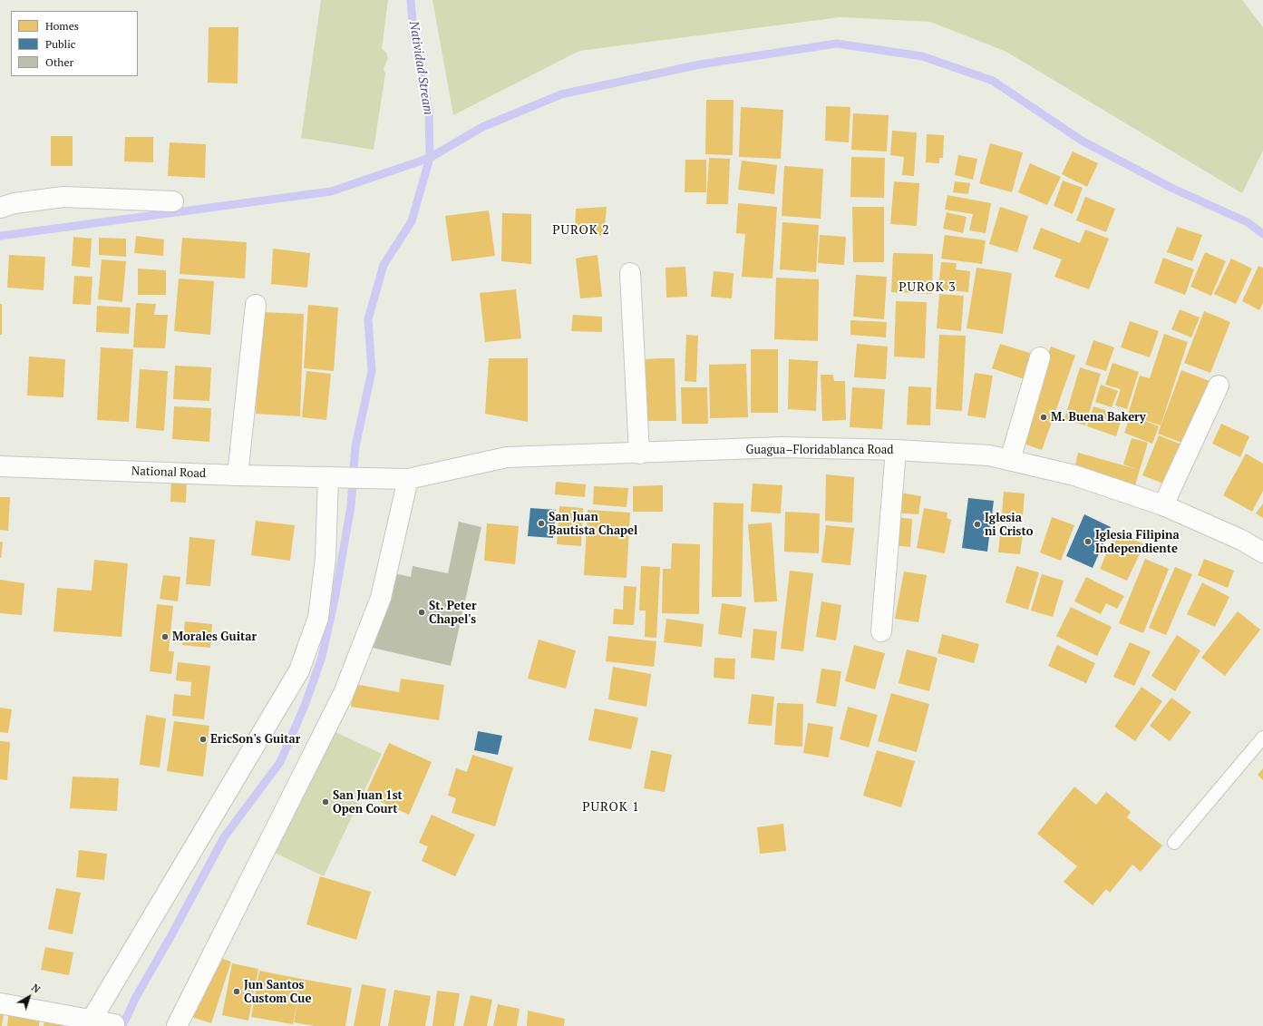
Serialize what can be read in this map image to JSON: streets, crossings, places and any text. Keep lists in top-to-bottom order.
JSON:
{
  "streets": {
    "street": ["Guagua–Floridablanca Road", "National Road"]
  },
  "crossings": [
    ["Guagua–Floridablanca Road", "National Road"]
  ],
  "districts": ["PUROK 2", "PUROK 3", "PUROK 1"],
  "water": ["Natividad Stream"],
  "places": [
    "M. Buena Bakery",
    "San Juan Bautista Chapel",
    "Iglesia ni Cristo",
    "Iglesia Filipina Independiente",
    "St. Peter Chapel's",
    "Morales Guitar",
    "EricSon's Guitar",
    "San Juan 1st Open Court",
    "Jun Santos Custom Cue"
  ],
  "legend": ["Homes", "Public", "Other"],
  "north": "top right"
}
